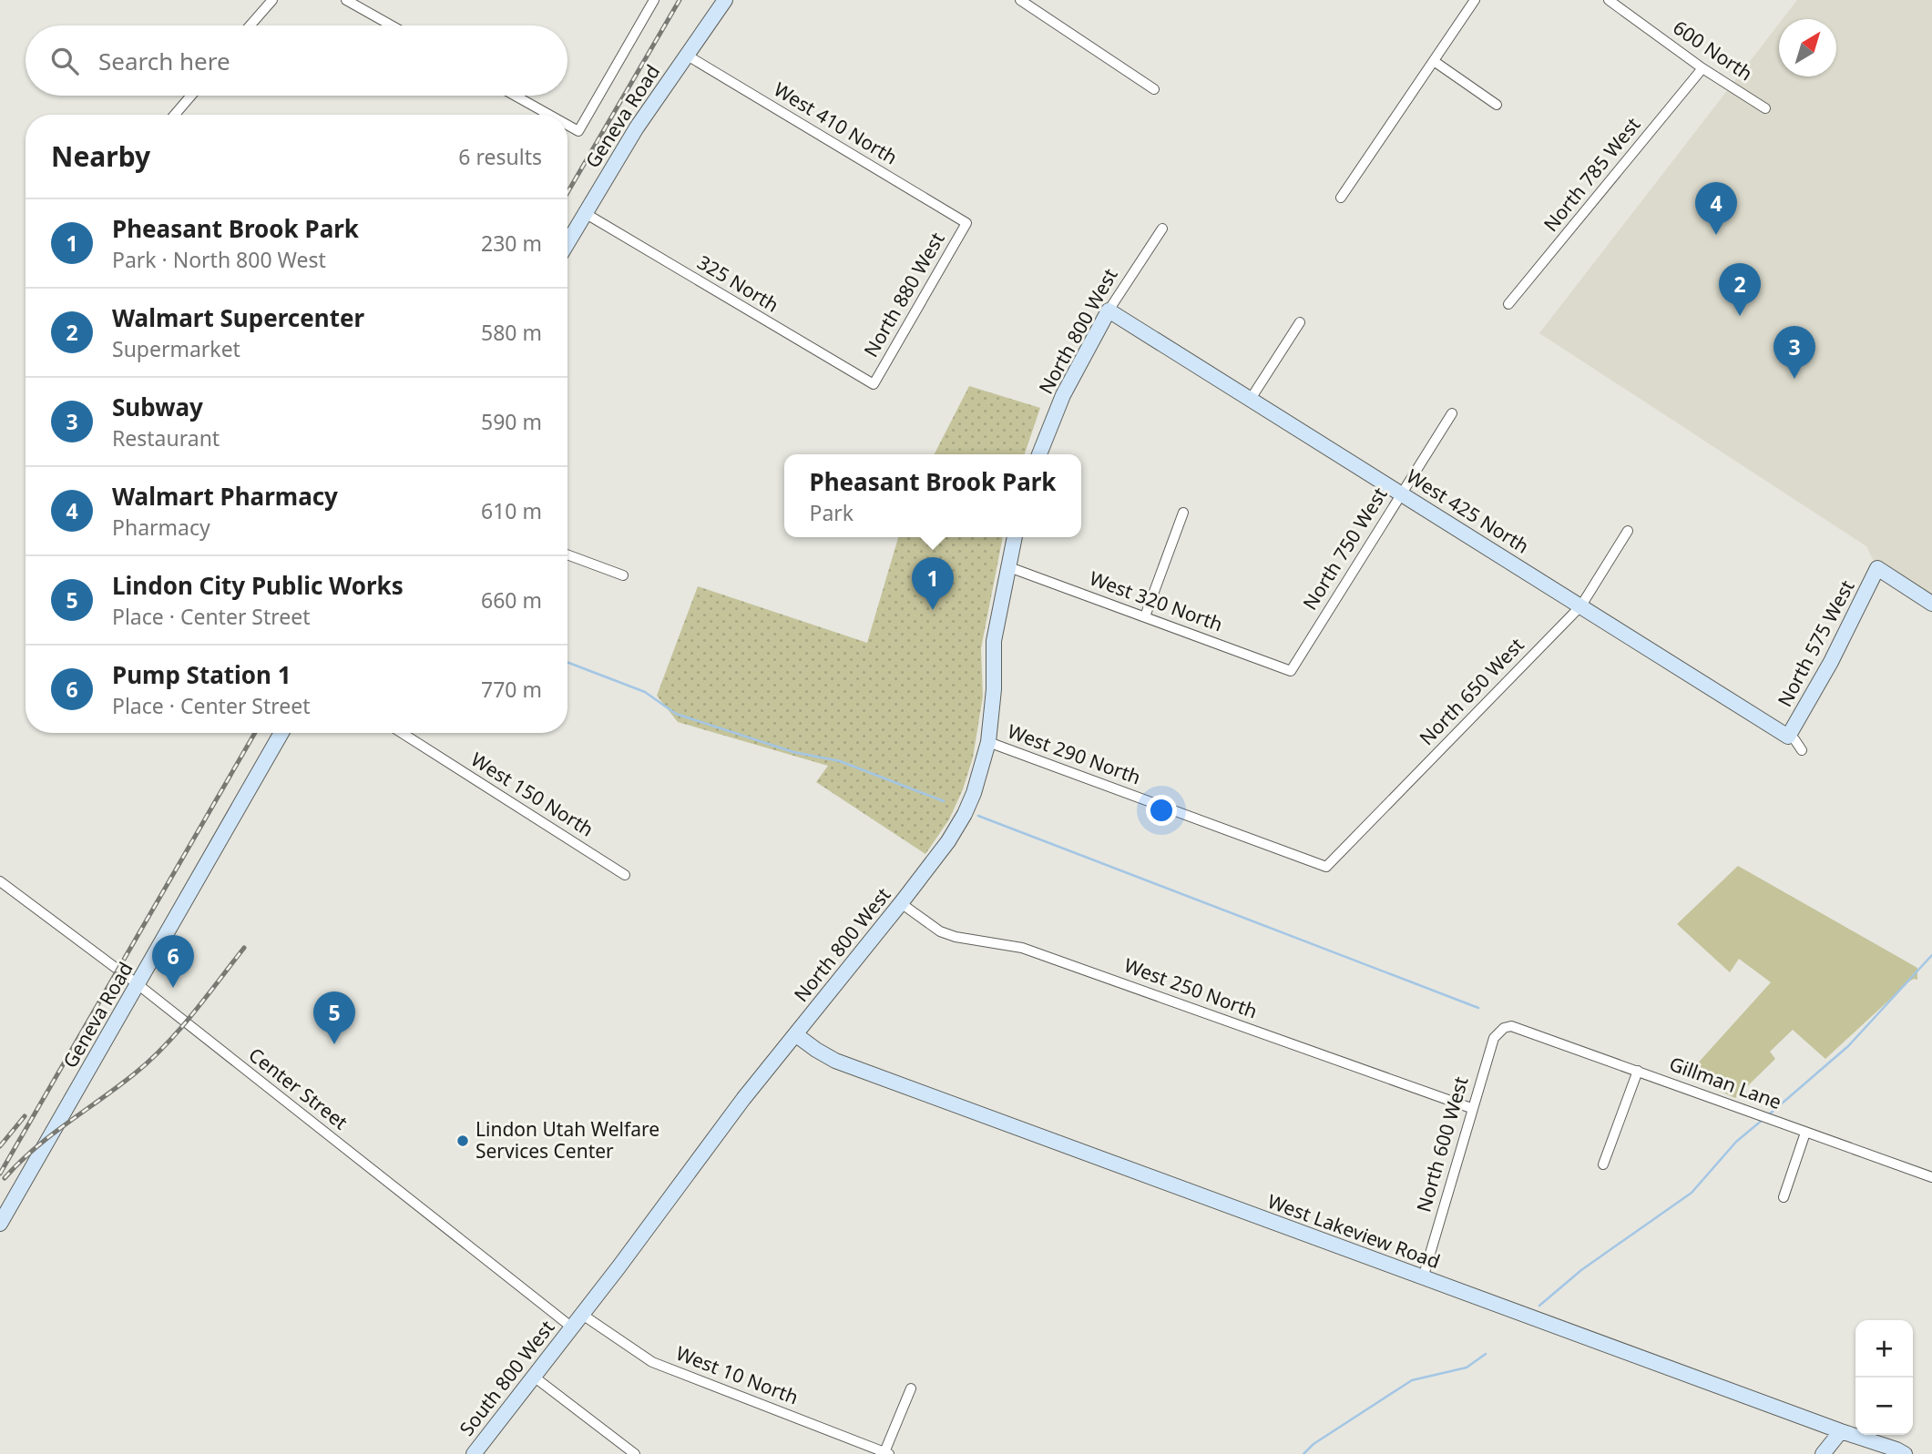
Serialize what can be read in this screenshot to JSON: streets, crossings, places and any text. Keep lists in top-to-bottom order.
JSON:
{
  "streets": {
    "street": [
      "600 North",
      "Geneva Road",
      "West 410 North",
      "North 785 West",
      "325 North",
      "North 880 West",
      "North 800 West",
      "West 425 North",
      "North 750 West",
      "West 320 North",
      "North 575 West",
      "North 650 West",
      "West 290 North",
      "West 150 North",
      "West 250 North",
      "Gillman Lane",
      "Center Street",
      "North 600 West",
      "West Lakeview Road",
      "West 10 North",
      "South 800 West"
    ]
  },
  "crossings": [
    ["600 North", "North 785 West"],
    ["Geneva Road", "West 410 North"],
    ["Geneva Road", "325 North"],
    ["Geneva Road", "Center Street"],
    ["West 410 North", "North 880 West"],
    ["325 North", "North 880 West"],
    ["North 800 West", "West 425 North"],
    ["North 800 West", "West 320 North"],
    ["North 800 West", "West 290 North"],
    ["North 800 West", "West 250 North"],
    ["North 800 West", "Center Street"],
    ["North 800 West", "West Lakeview Road"],
    ["North 800 West", "West 10 North"],
    ["North 800 West", "South 800 West"],
    ["West 425 North", "North 750 West"],
    ["West 425 North", "North 575 West"],
    ["West 425 North", "North 650 West"],
    ["North 750 West", "West 320 North"],
    ["North 650 West", "West 290 North"],
    ["West 250 North", "North 600 West"],
    ["Gillman Lane", "North 600 West"],
    ["Center Street", "South 800 West"],
    ["North 600 West", "West Lakeview Road"]
  ],
  "places": ["Lindon Utah Welfare Services Center"],
  "north": "top right",
  "page": {
    "search": "Search here",
    "heading": ["Nearby", "6 results"],
    "pins": [
      "4",
      "2",
      "3",
      "1",
      "6",
      "5"
    ],
    "list": [
      {
        "mark": "1",
        "name": "Pheasant Brook Park",
        "note": "Park · North 800 West",
        "value": "230 m"
      },
      {
        "mark": "2",
        "name": "Walmart Supercenter",
        "note": "Supermarket",
        "value": "580 m"
      },
      {
        "mark": "3",
        "name": "Subway",
        "note": "Restaurant",
        "value": "590 m"
      },
      {
        "mark": "4",
        "name": "Walmart Pharmacy",
        "note": "Pharmacy",
        "value": "610 m"
      },
      {
        "mark": "5",
        "name": "Lindon City Public Works",
        "note": "Place · Center Street",
        "value": "660 m"
      },
      {
        "mark": "6",
        "name": "Pump Station 1",
        "note": "Place · Center Street",
        "value": "770 m"
      }
    ],
    "popup": ["Pheasant Brook Park", "Park"],
    "map_buttons": ["+", "−"]
  }
}
